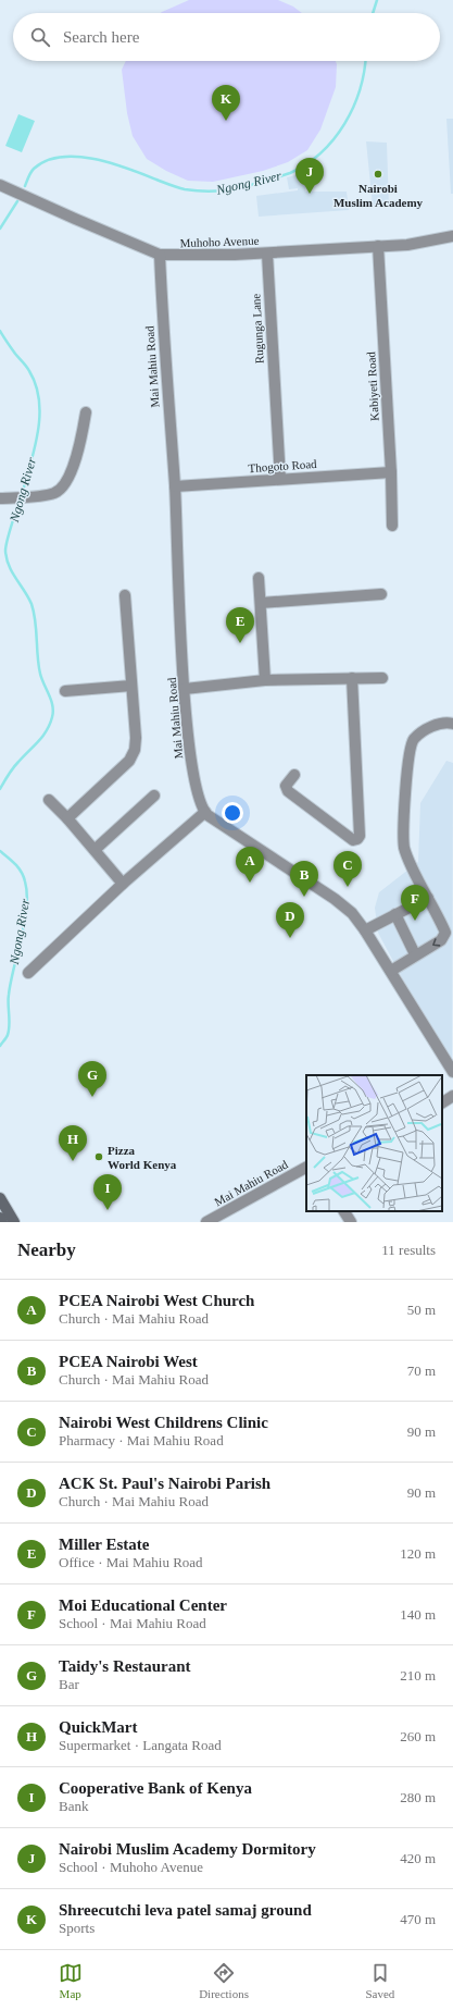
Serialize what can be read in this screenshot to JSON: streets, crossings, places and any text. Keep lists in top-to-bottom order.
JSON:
{
  "streets": {
    "street": [
      "Muhoho Avenue",
      "Rugunga Lane",
      "Mai Mahiu Road",
      "Kabiyeti Road",
      "Thogoto Road"
    ]
  },
  "crossings": [
    ["Muhoho Avenue", "Rugunga Lane"],
    ["Muhoho Avenue", "Mai Mahiu Road"],
    ["Muhoho Avenue", "Kabiyeti Road"],
    ["Rugunga Lane", "Thogoto Road"],
    ["Mai Mahiu Road", "Thogoto Road"],
    ["Kabiyeti Road", "Thogoto Road"]
  ],
  "water": ["Ngong River"],
  "places": ["Nairobi Muslim Academy", "Pizza World Kenya"],
  "page": {
    "search": "Search here",
    "pins": [
      "K",
      "J",
      "E",
      "A",
      "C",
      "B",
      "F",
      "D",
      "G",
      "H",
      "I"
    ],
    "heading": ["Nearby", "11 results"],
    "list": [
      {
        "mark": "A",
        "name": "PCEA Nairobi West Church",
        "note": "Church · Mai Mahiu Road",
        "value": "50 m"
      },
      {
        "mark": "B",
        "name": "PCEA Nairobi West",
        "note": "Church · Mai Mahiu Road",
        "value": "70 m"
      },
      {
        "mark": "C",
        "name": "Nairobi West Childrens Clinic",
        "note": "Pharmacy · Mai Mahiu Road",
        "value": "90 m"
      },
      {
        "mark": "D",
        "name": "ACK St. Paul's Nairobi Parish",
        "note": "Church · Mai Mahiu Road",
        "value": "90 m"
      },
      {
        "mark": "E",
        "name": "Miller Estate",
        "note": "Office · Mai Mahiu Road",
        "value": "120 m"
      },
      {
        "mark": "F",
        "name": "Moi Educational Center",
        "note": "School · Mai Mahiu Road",
        "value": "140 m"
      },
      {
        "mark": "G",
        "name": "Taidy's Restaurant",
        "note": "Bar",
        "value": "210 m"
      },
      {
        "mark": "H",
        "name": "QuickMart",
        "note": "Supermarket · Langata Road",
        "value": "260 m"
      },
      {
        "mark": "I",
        "name": "Cooperative Bank of Kenya",
        "note": "Bank",
        "value": "280 m"
      },
      {
        "mark": "J",
        "name": "Nairobi Muslim Academy Dormitory",
        "note": "School · Muhoho Avenue",
        "value": "420 m"
      },
      {
        "mark": "K",
        "name": "Shreecutchi leva patel samaj ground",
        "note": "Sports",
        "value": "470 m"
      }
    ],
    "nav": ["Map", "Directions", "Saved"]
  }
}
